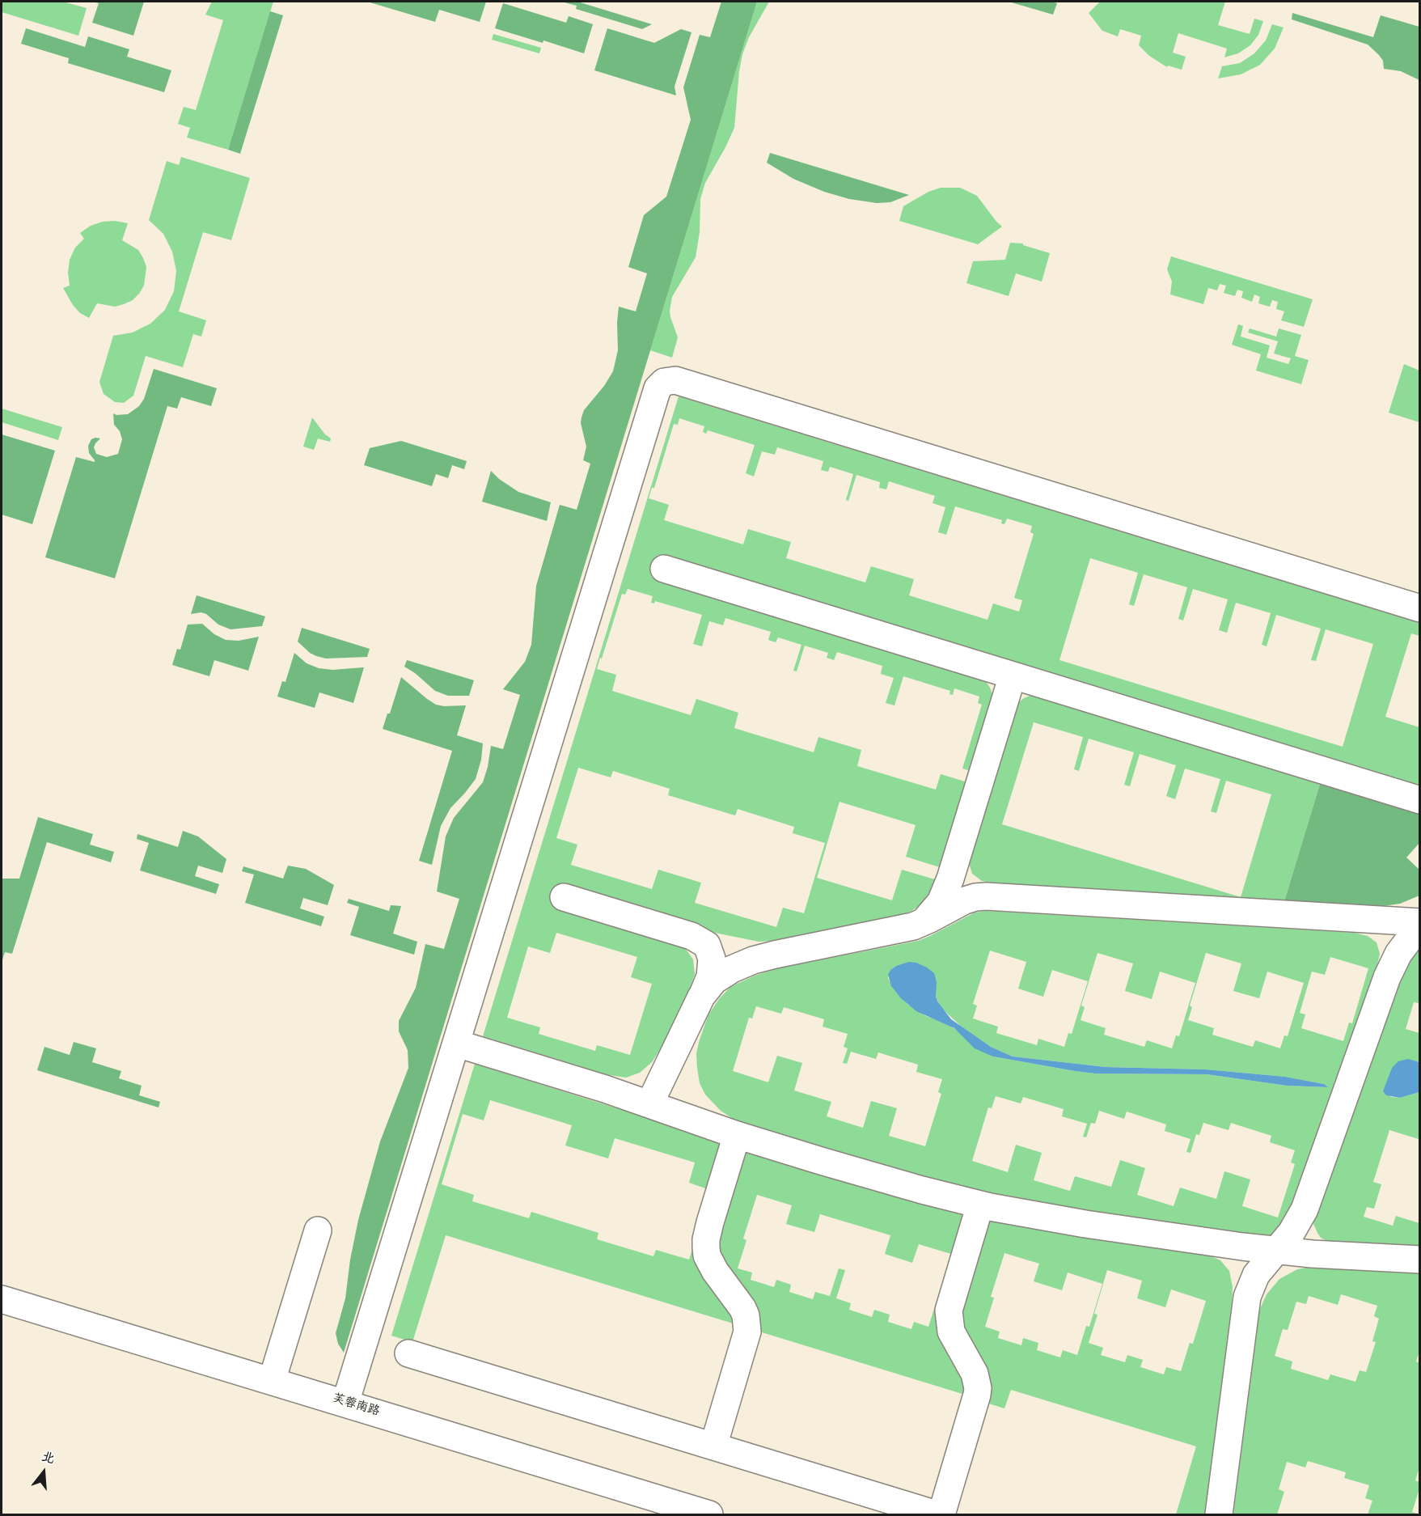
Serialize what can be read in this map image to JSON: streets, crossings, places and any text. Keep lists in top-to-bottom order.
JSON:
{
  "streets": {
    "street": ["芙蓉南路"]
  },
  "north": "top"
}
